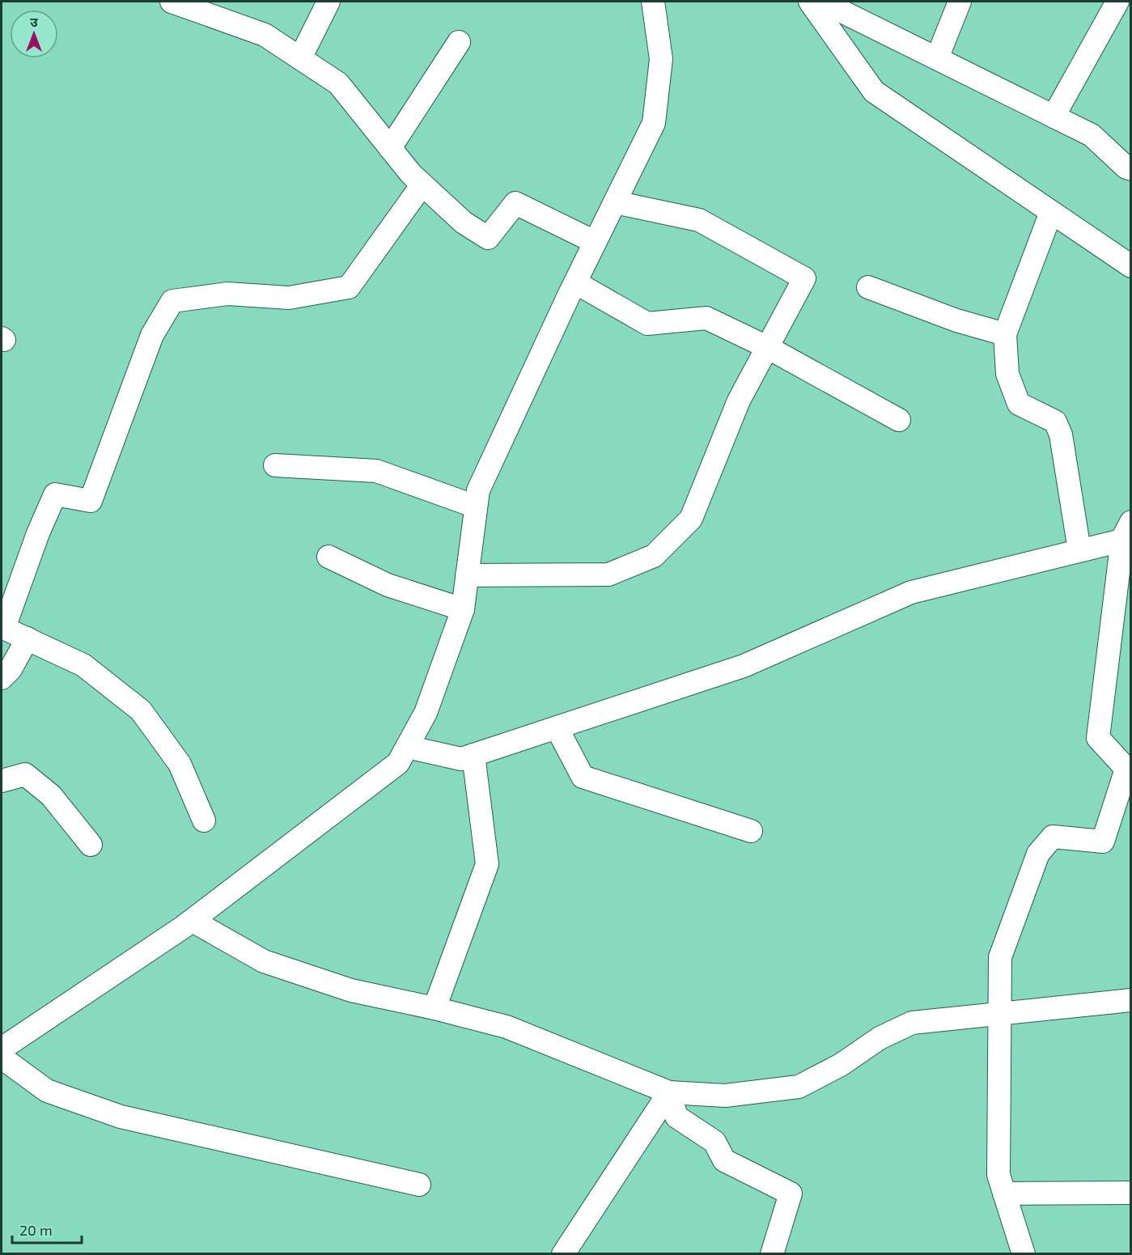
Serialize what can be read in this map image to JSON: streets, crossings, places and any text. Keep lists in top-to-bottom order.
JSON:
{
  "scale_bar": "20 m",
  "north": "top"
}
